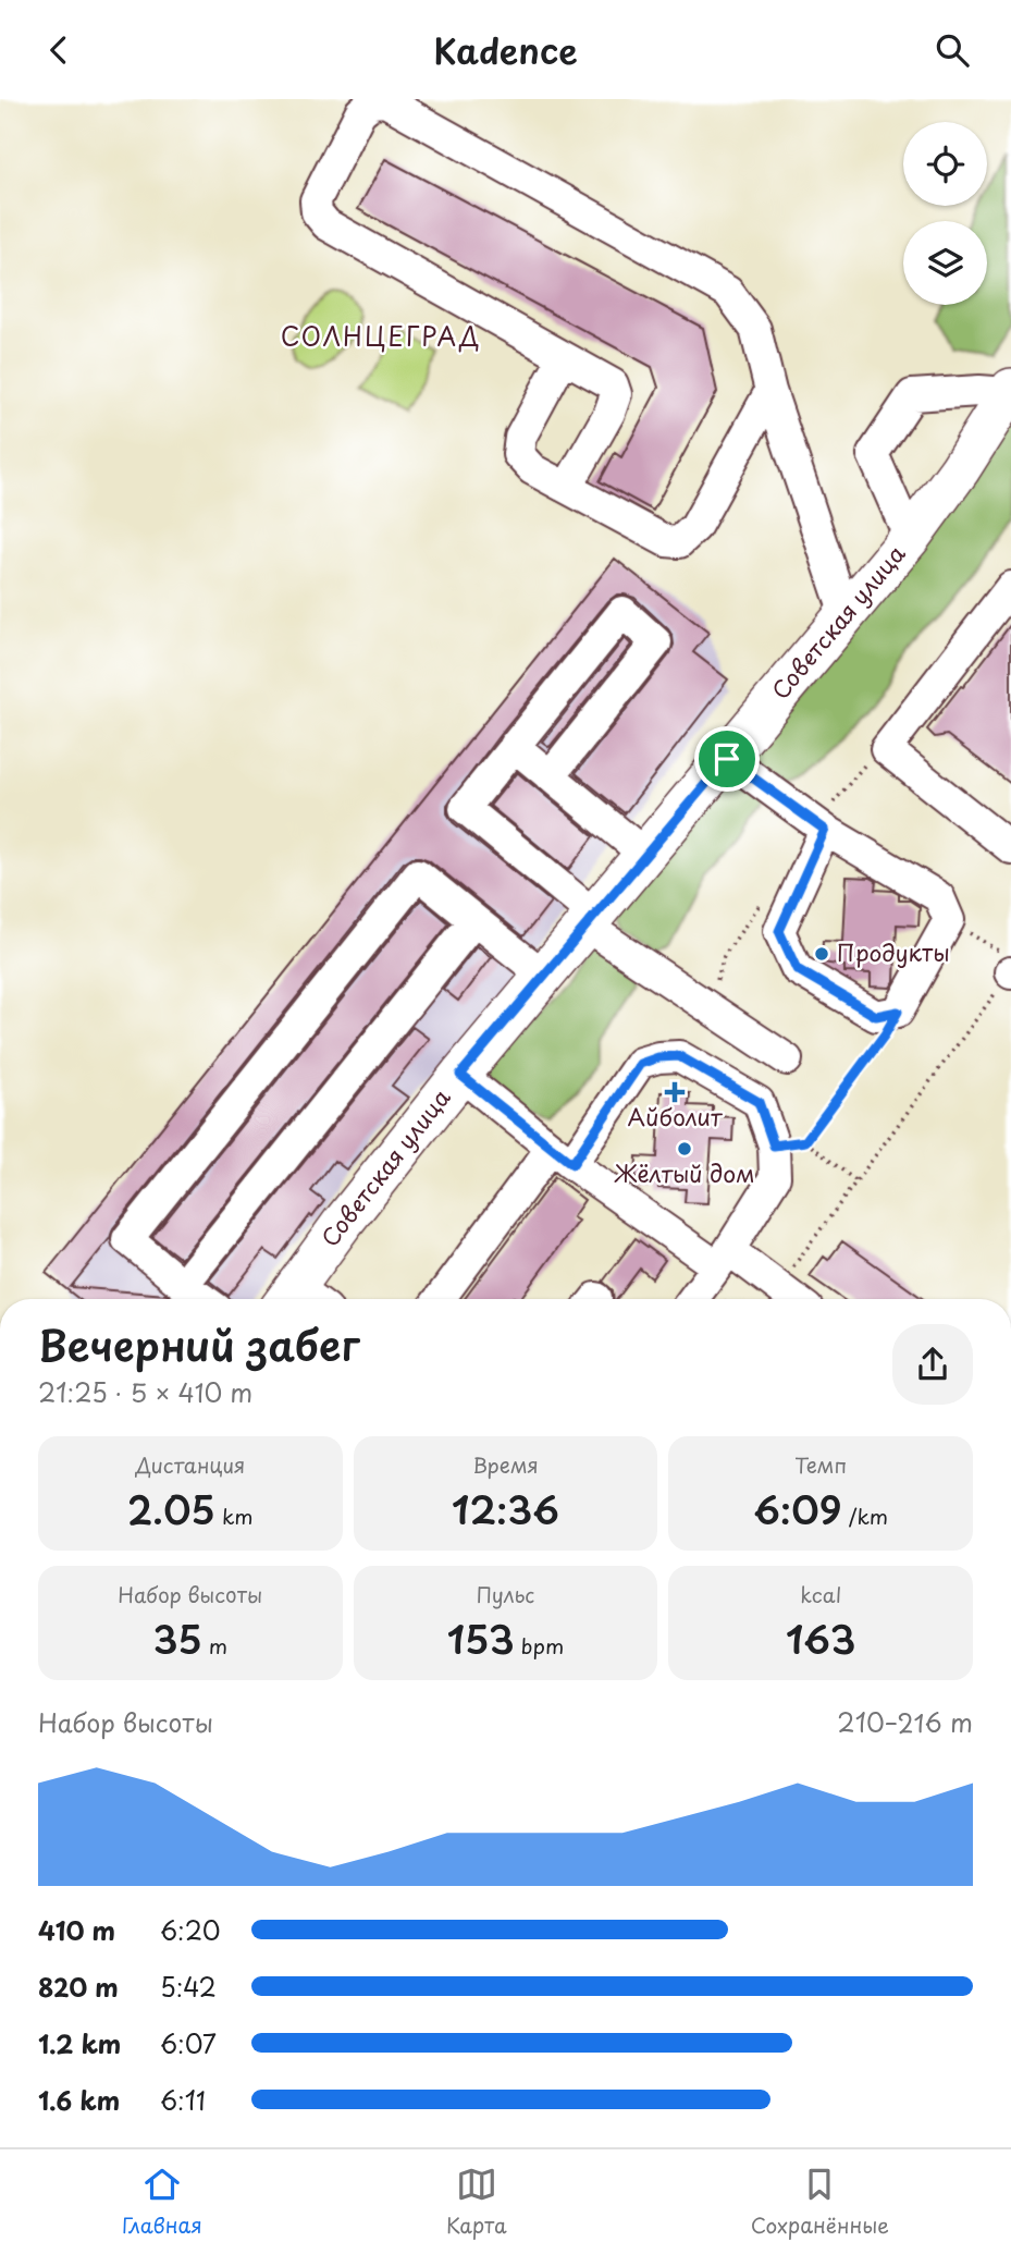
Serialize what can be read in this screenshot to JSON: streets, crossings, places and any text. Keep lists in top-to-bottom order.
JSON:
{
  "streets": {
    "main road": ["Советская улица"]
  },
  "districts": ["СОЛНЦЕГРАД"],
  "places": {
    "other": ["Продукты", "Жёлтый дом"],
    "health": ["Айболит"]
  },
  "page": {
    "header": "Kadence",
    "heading": ["Вечерний забег", "21:25 · 5 × 410 m"],
    "stats": [
      ["Дистанция", "2.05 km"],
      ["Время", "12:36"],
      ["Темп", "6:09 /km"],
      ["Набор высоты", "35 m"],
      ["Пульс", "153 bpm"],
      ["kcal", "163"]
    ],
    "chart": ["Набор высоты", "210–216 m"],
    "list": [
      {
        "name": "410 m",
        "note": "6:20"
      },
      {
        "name": "820 m",
        "note": "5:42"
      },
      {
        "name": "1.2 km",
        "note": "6:07"
      },
      {
        "name": "1.6 km",
        "note": "6:11"
      }
    ],
    "tabs": ["Главная", "Карта", "Сохранённые"]
  }
}
